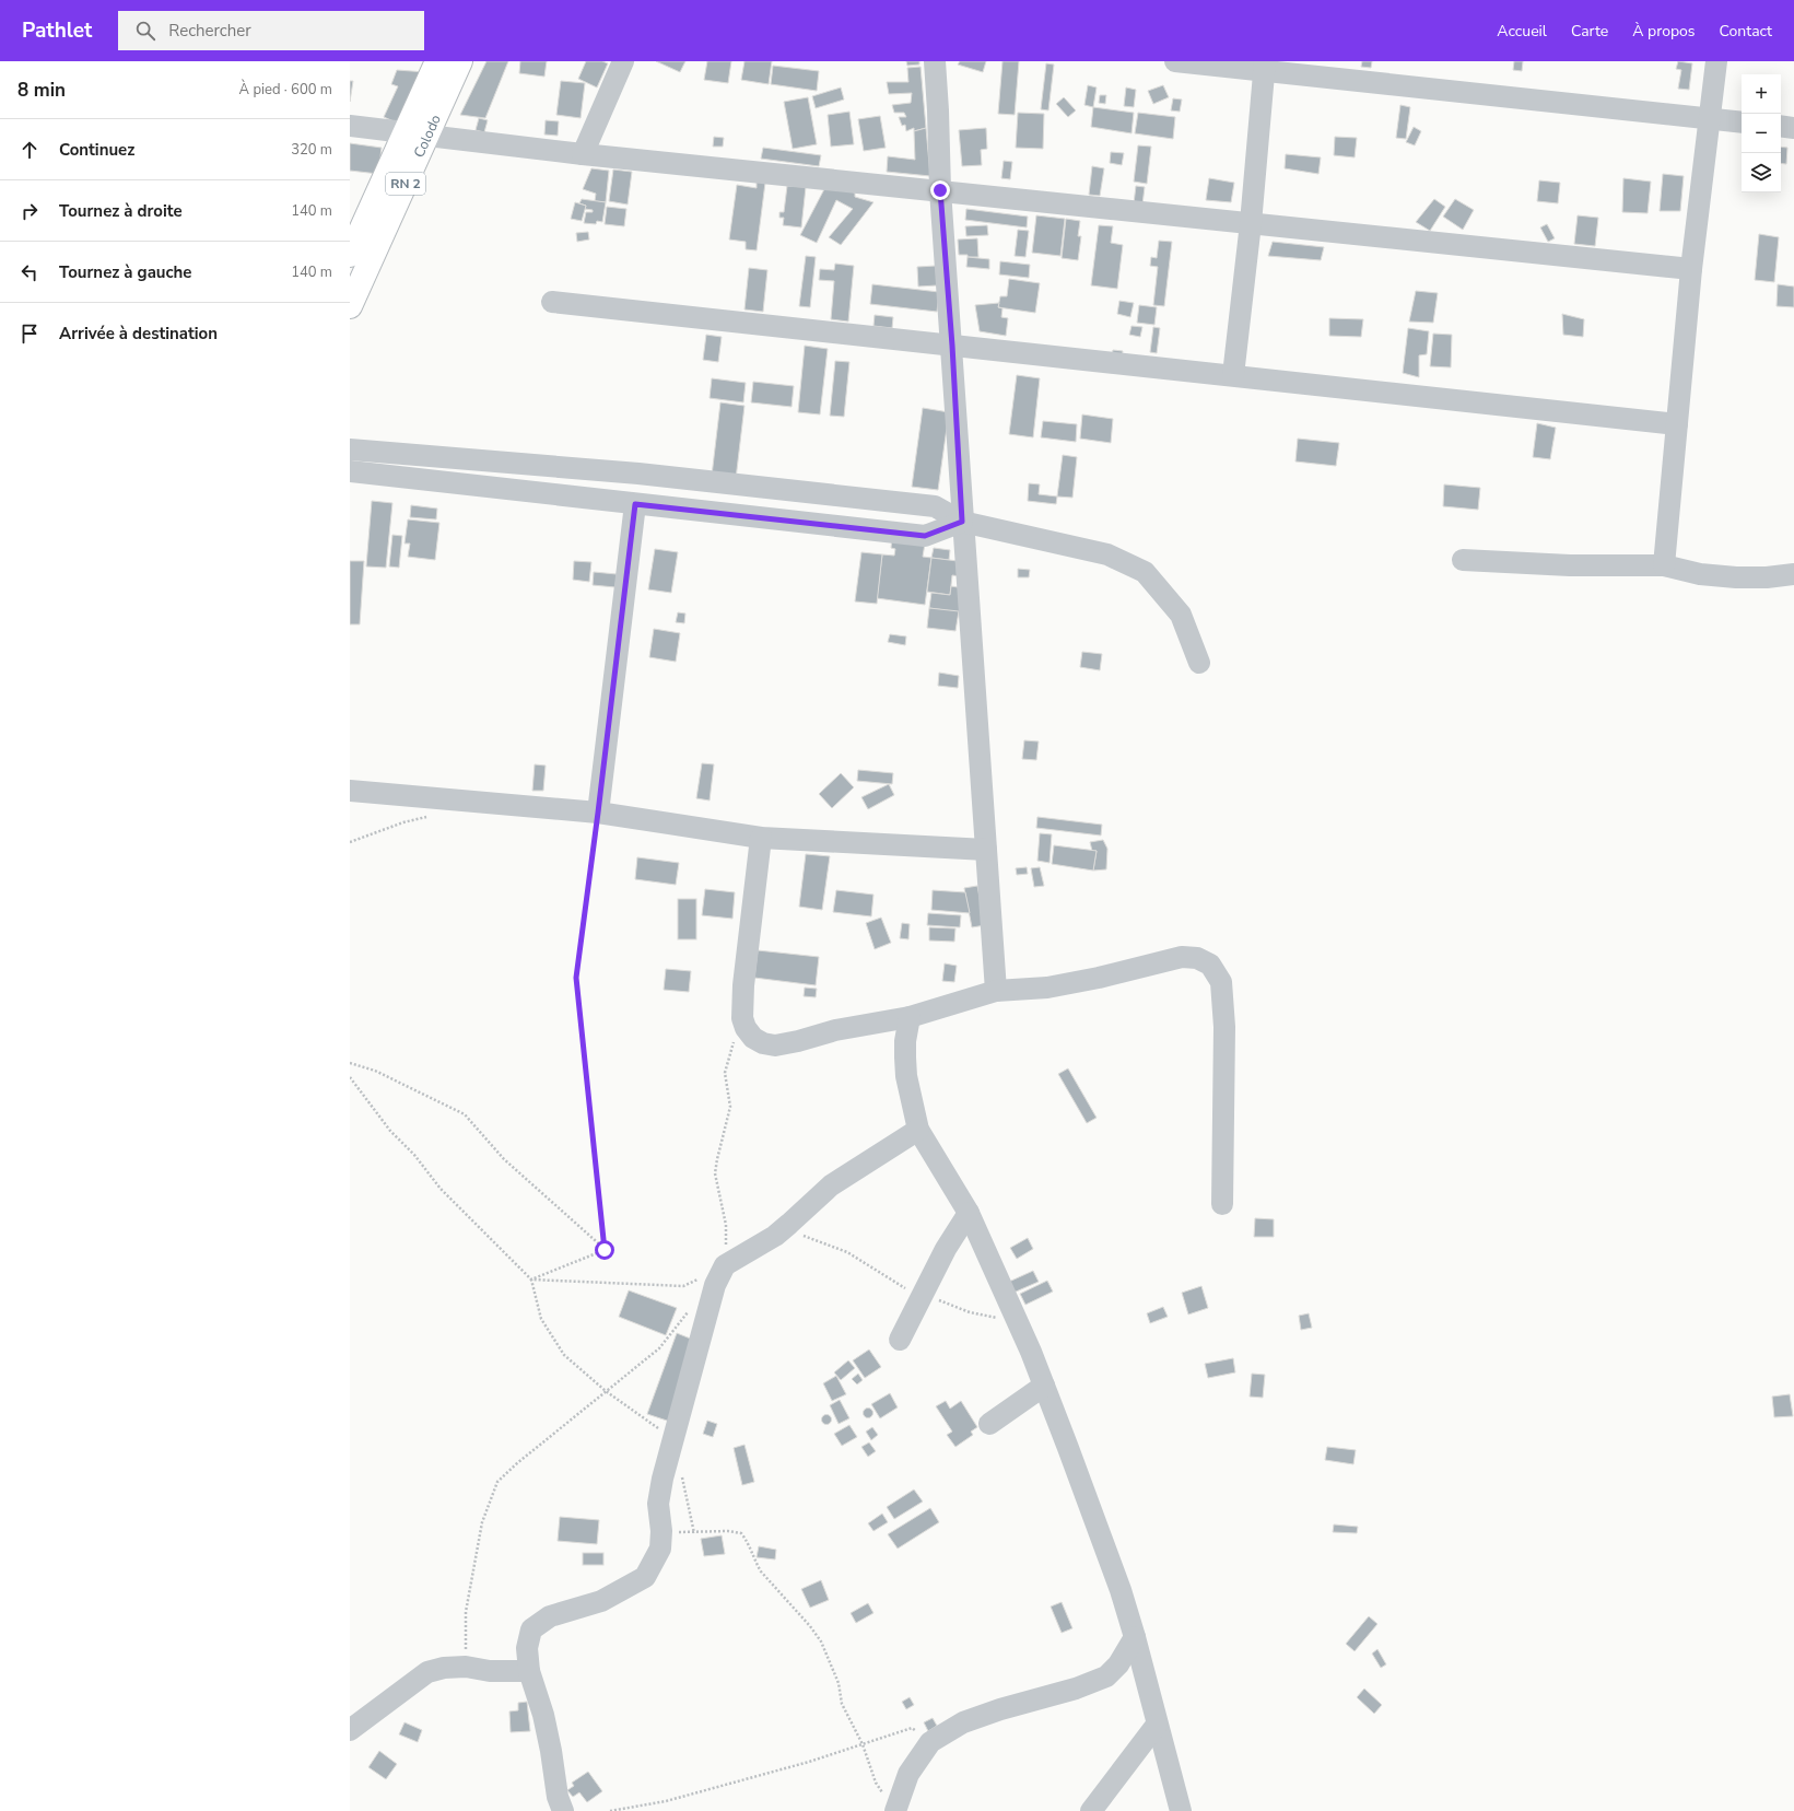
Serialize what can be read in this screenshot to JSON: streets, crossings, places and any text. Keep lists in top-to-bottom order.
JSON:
{
  "streets": {
    "main road": ["Colodo", "RN 2"]
  },
  "page": {
    "header": "Pathlet",
    "search": "Rechercher",
    "nav": [
      "Accueil",
      "Carte",
      "À propos",
      "Contact"
    ],
    "heading": ["8 min", "À pied · 600 m"],
    "map_buttons": ["+", "−"],
    "list": [
      ["Continuez", "320 m"],
      ["Tournez à droite", "140 m"],
      ["Tournez à gauche", "140 m"],
      "Arrivée à destination"
    ]
  }
}
